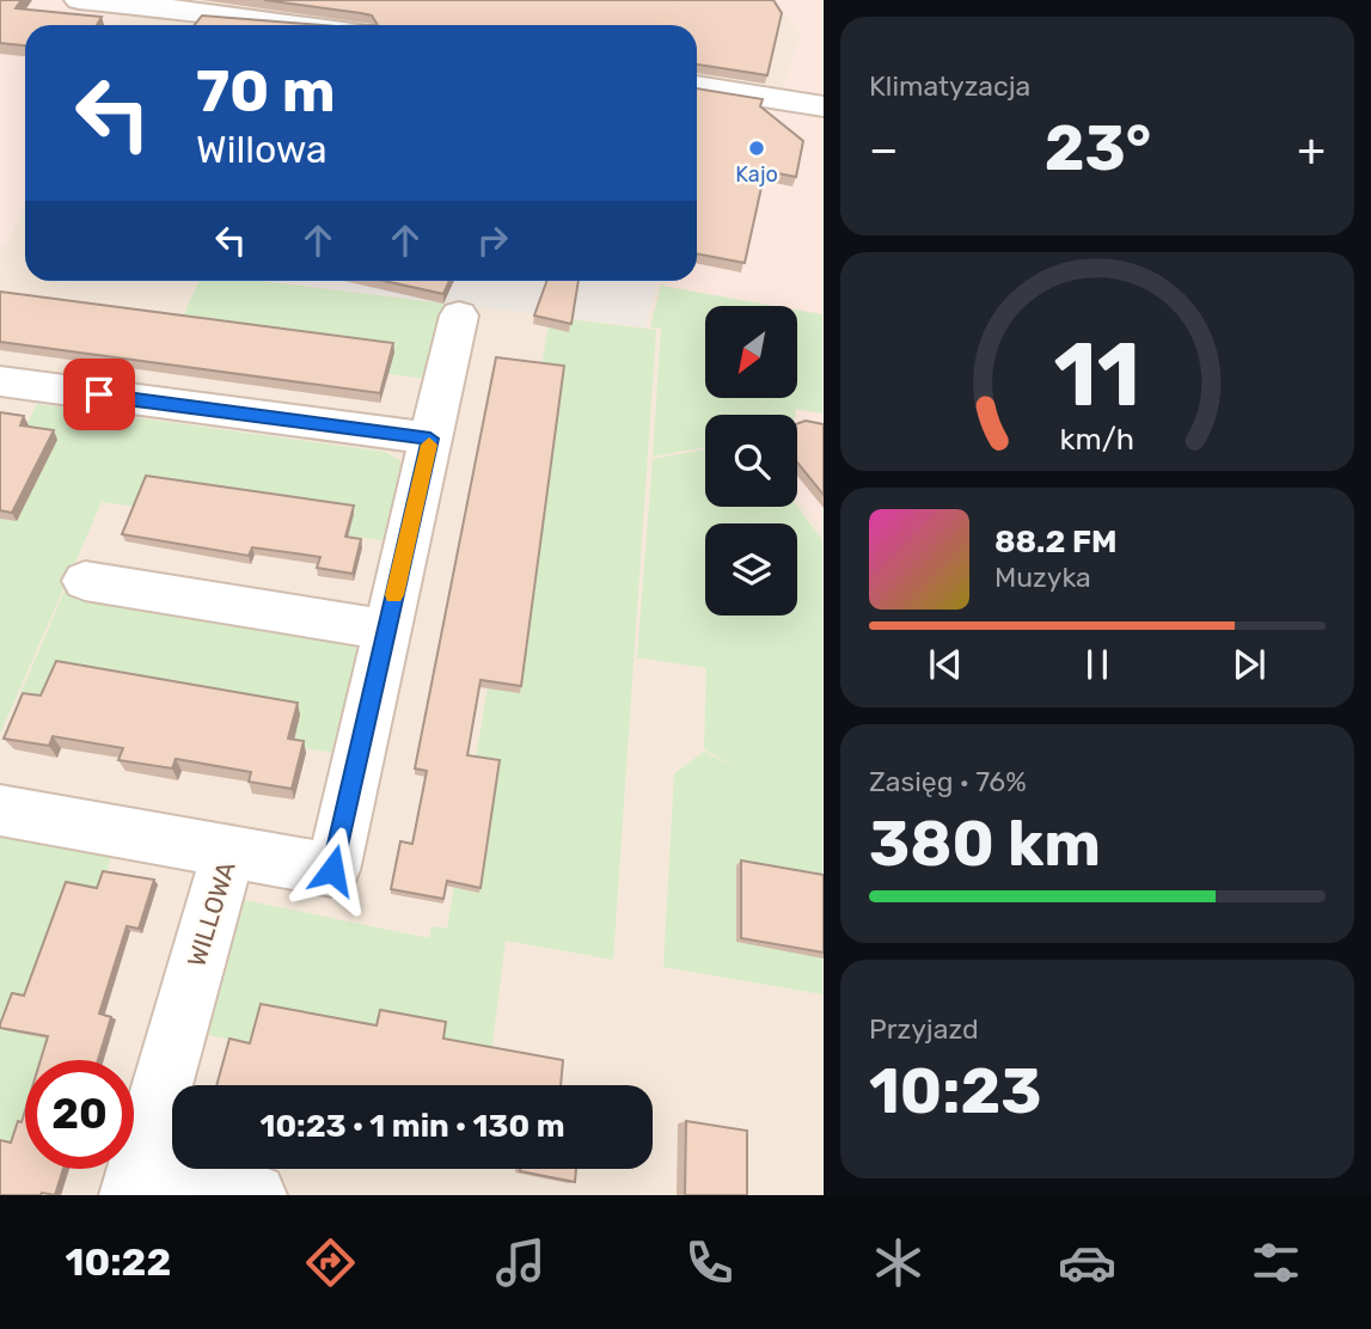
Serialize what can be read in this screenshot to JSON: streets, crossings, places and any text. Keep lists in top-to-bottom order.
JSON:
{
  "streets": {
    "lane": ["WILLOWA"]
  },
  "places": ["Kajo"],
  "north": "bottom left",
  "page": {
    "tile": [
      "Klimatyzacja",
      ["Zasięg · 76%", "380 km"],
      ["Przyjazd", "10:23"]
    ],
    "turn": ["70 m", "Willowa"],
    "heat": ["−", "23°", "+"],
    "song": ["88.2 FM", "Muzyka"],
    "limit": "20",
    "trip": "10:23 · 1 min · 130 m",
    "tabs": "10:22",
    "gauge": ["11", "km/h"]
  }
}
